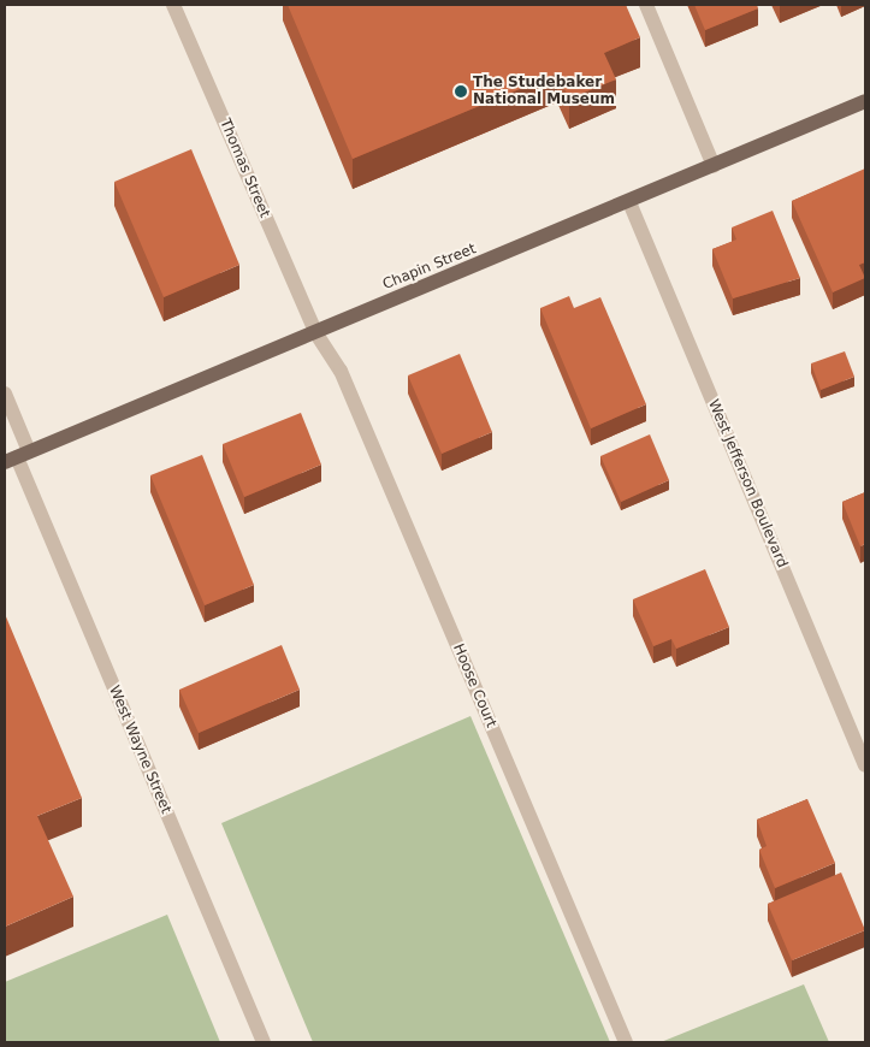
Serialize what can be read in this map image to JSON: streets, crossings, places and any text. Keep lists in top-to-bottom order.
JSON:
{
  "streets": {
    "main road": ["Chapin Street"],
    "street": [
      "Thomas Street",
      "West Jefferson Boulevard",
      "Hoose Court",
      "West Wayne Street"
    ]
  },
  "crossings": [
    ["Thomas Street", "Chapin Street"],
    ["Thomas Street", "Hoose Court"],
    ["Chapin Street", "West Jefferson Boulevard"],
    ["Chapin Street", "Hoose Court"],
    ["Chapin Street", "West Wayne Street"]
  ],
  "places": ["The Studebaker National Museum"]
}
